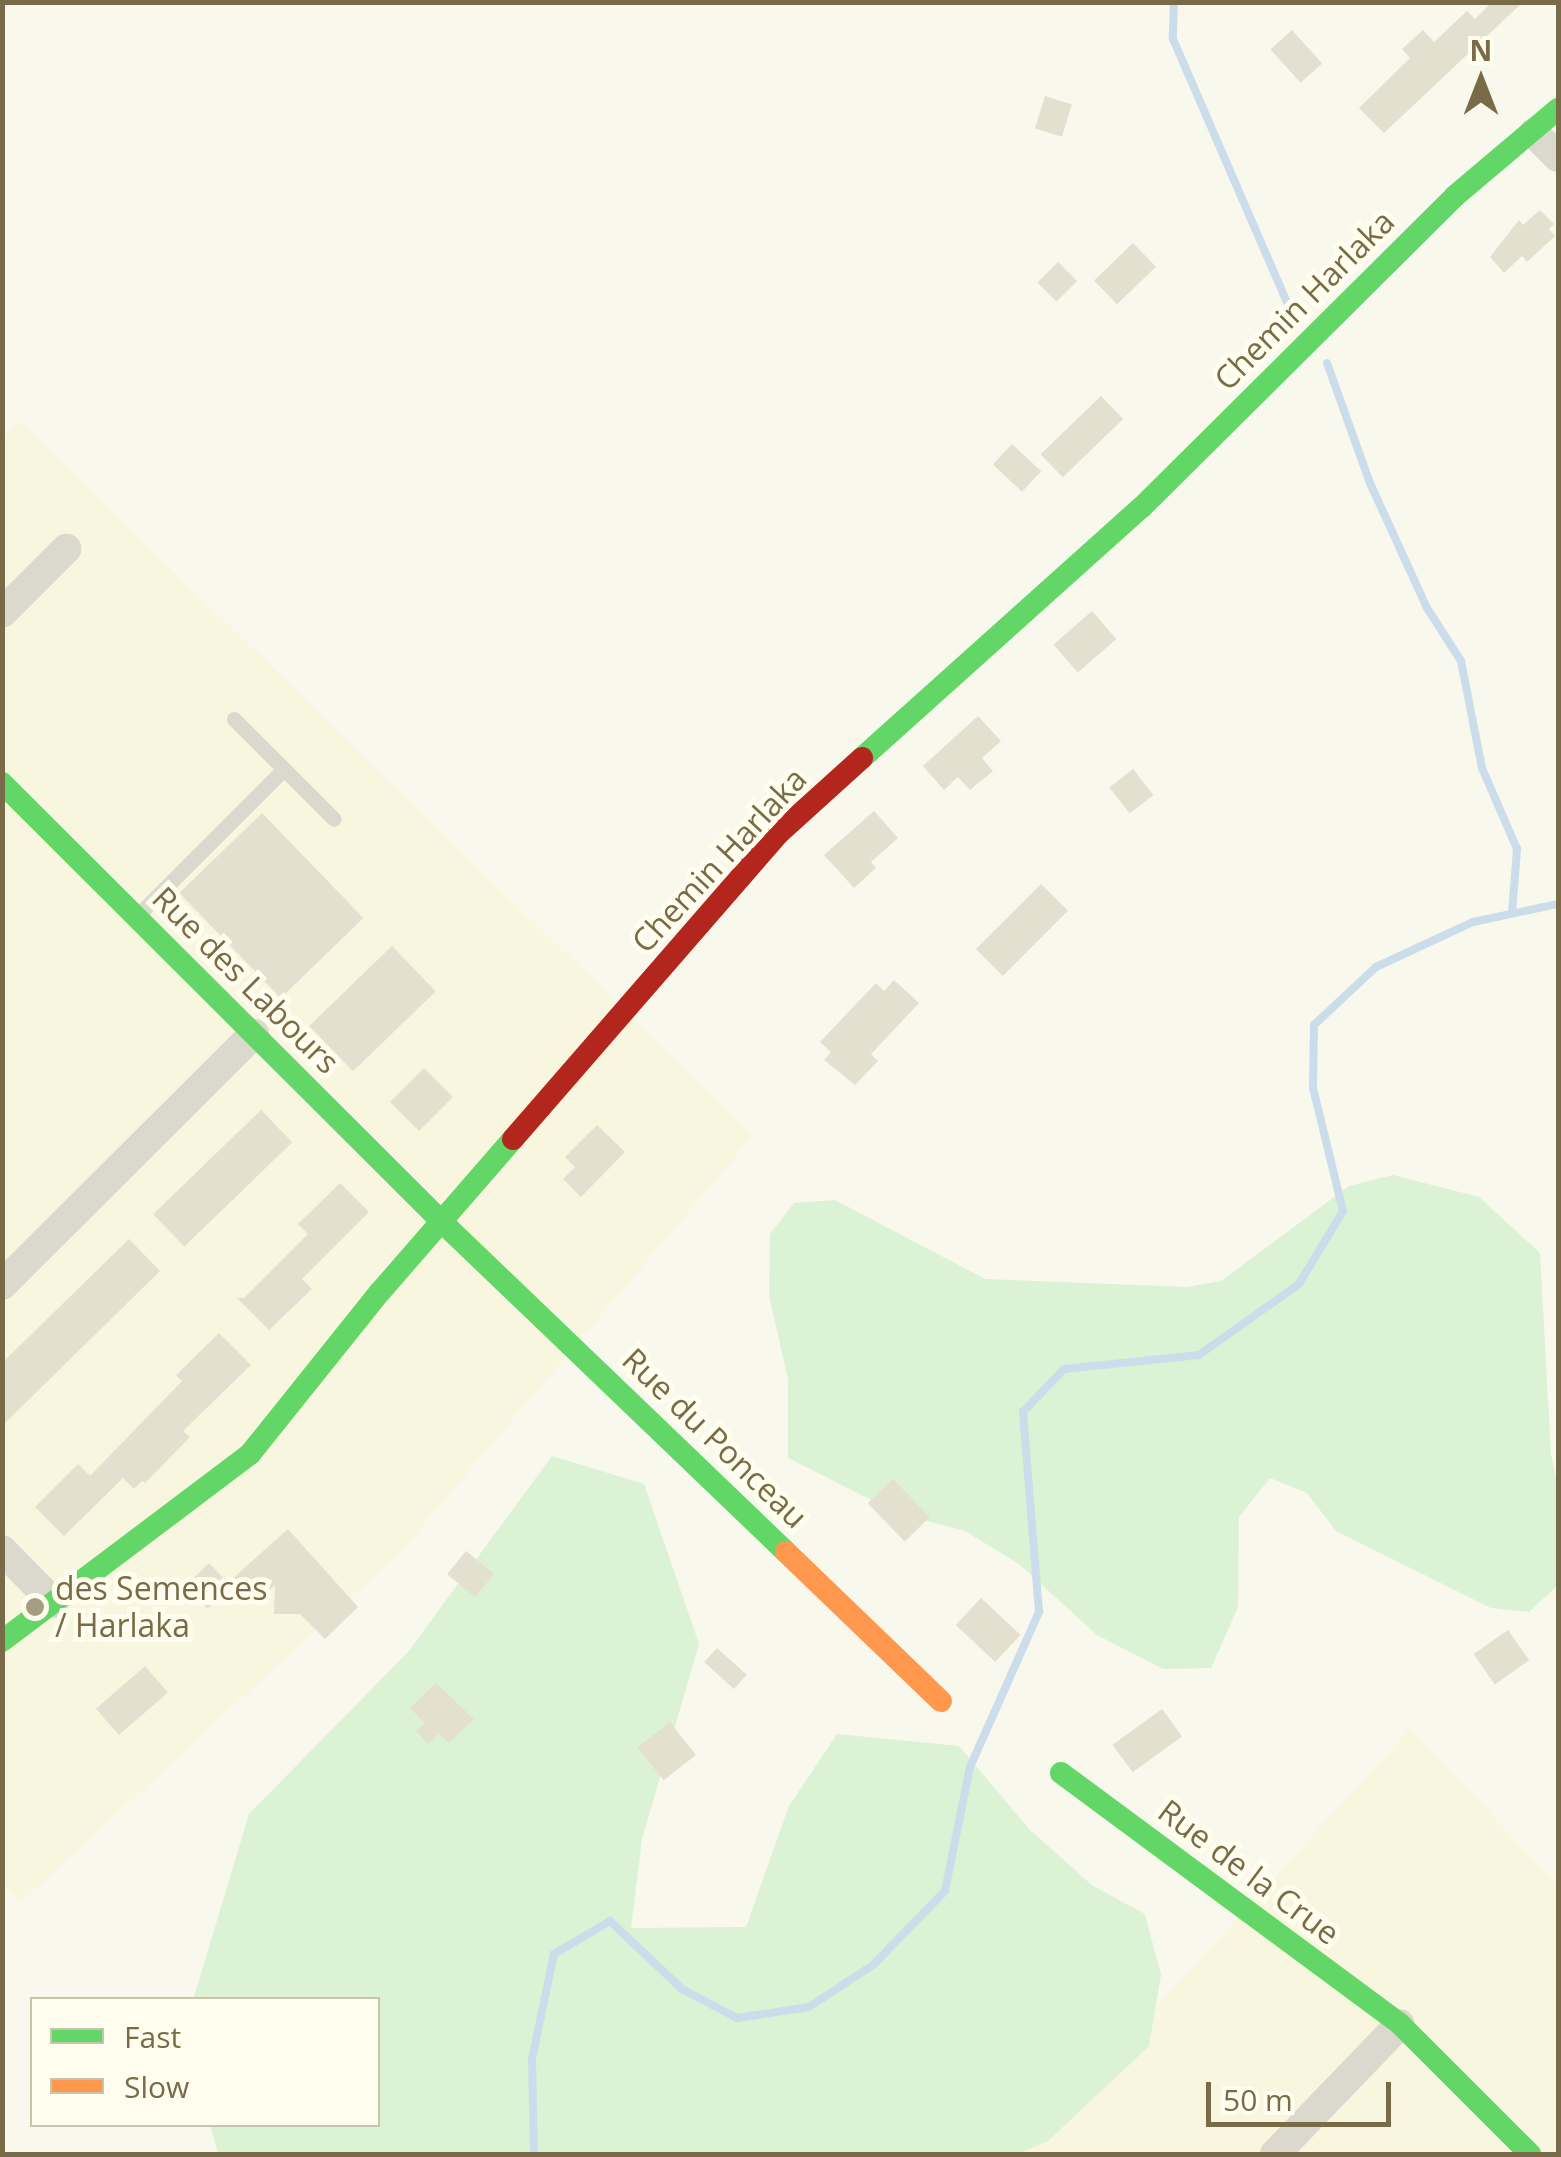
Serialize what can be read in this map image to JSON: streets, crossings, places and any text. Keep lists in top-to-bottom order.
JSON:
{
  "streets": {
    "street": [
      "Chemin Harlaka",
      "Rue des Labours",
      "Rue du Ponceau",
      "Rue de la Crue"
    ]
  },
  "crossings": [
    ["Chemin Harlaka", "Rue des Labours"],
    ["Chemin Harlaka", "Rue du Ponceau"],
    ["Rue des Labours", "Rue du Ponceau"]
  ],
  "places": ["des Semences / Harlaka"],
  "legend": ["Fast", "Slow"],
  "scale_bar": "50 m",
  "north": "top"
}
